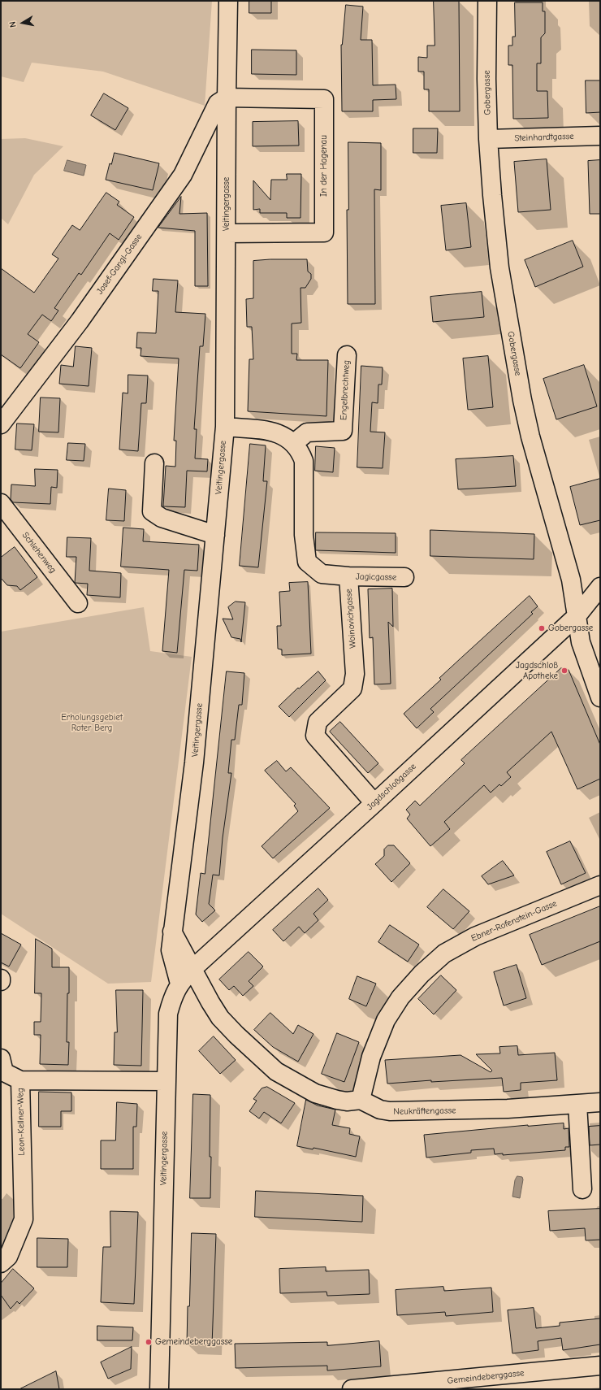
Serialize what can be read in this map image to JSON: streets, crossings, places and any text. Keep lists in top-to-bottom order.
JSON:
{
  "streets": {
    "street": [
      "Gobergasse",
      "Steinhardtgasse",
      "In der Hagenau",
      "Veitingergasse",
      "Josef-Gangl-Gasse",
      "Engelbrechtweg",
      "Schlehenweg",
      "Jagicgasse",
      "Woinovichgasse",
      "Jagdschloßgasse",
      "Ebner-Rofenstein-Gasse",
      "Neukräftengasse",
      "Leon-Kellner-Weg",
      "Gemeindeberggasse"
    ]
  },
  "crossings": [
    ["Gobergasse", "Steinhardtgasse"],
    ["Gobergasse", "Jagdschloßgasse"],
    ["In der Hagenau", "Veitingergasse"],
    ["In der Hagenau", "Josef-Gangl-Gasse"],
    ["Veitingergasse", "Josef-Gangl-Gasse"],
    ["Veitingergasse", "Woinovichgasse"],
    ["Veitingergasse", "Jagdschloßgasse"],
    ["Veitingergasse", "Leon-Kellner-Weg"],
    ["Engelbrechtweg", "Woinovichgasse"],
    ["Jagicgasse", "Woinovichgasse"],
    ["Woinovichgasse", "Jagdschloßgasse"],
    ["Ebner-Rofenstein-Gasse", "Neukräftengasse"]
  ],
  "parks": ["Erholungsgebiet Roter Berg"],
  "places": ["Gobergasse", "Jagdschloß Apotheke", "Gemeindeberggasse"],
  "north": "left"
}
